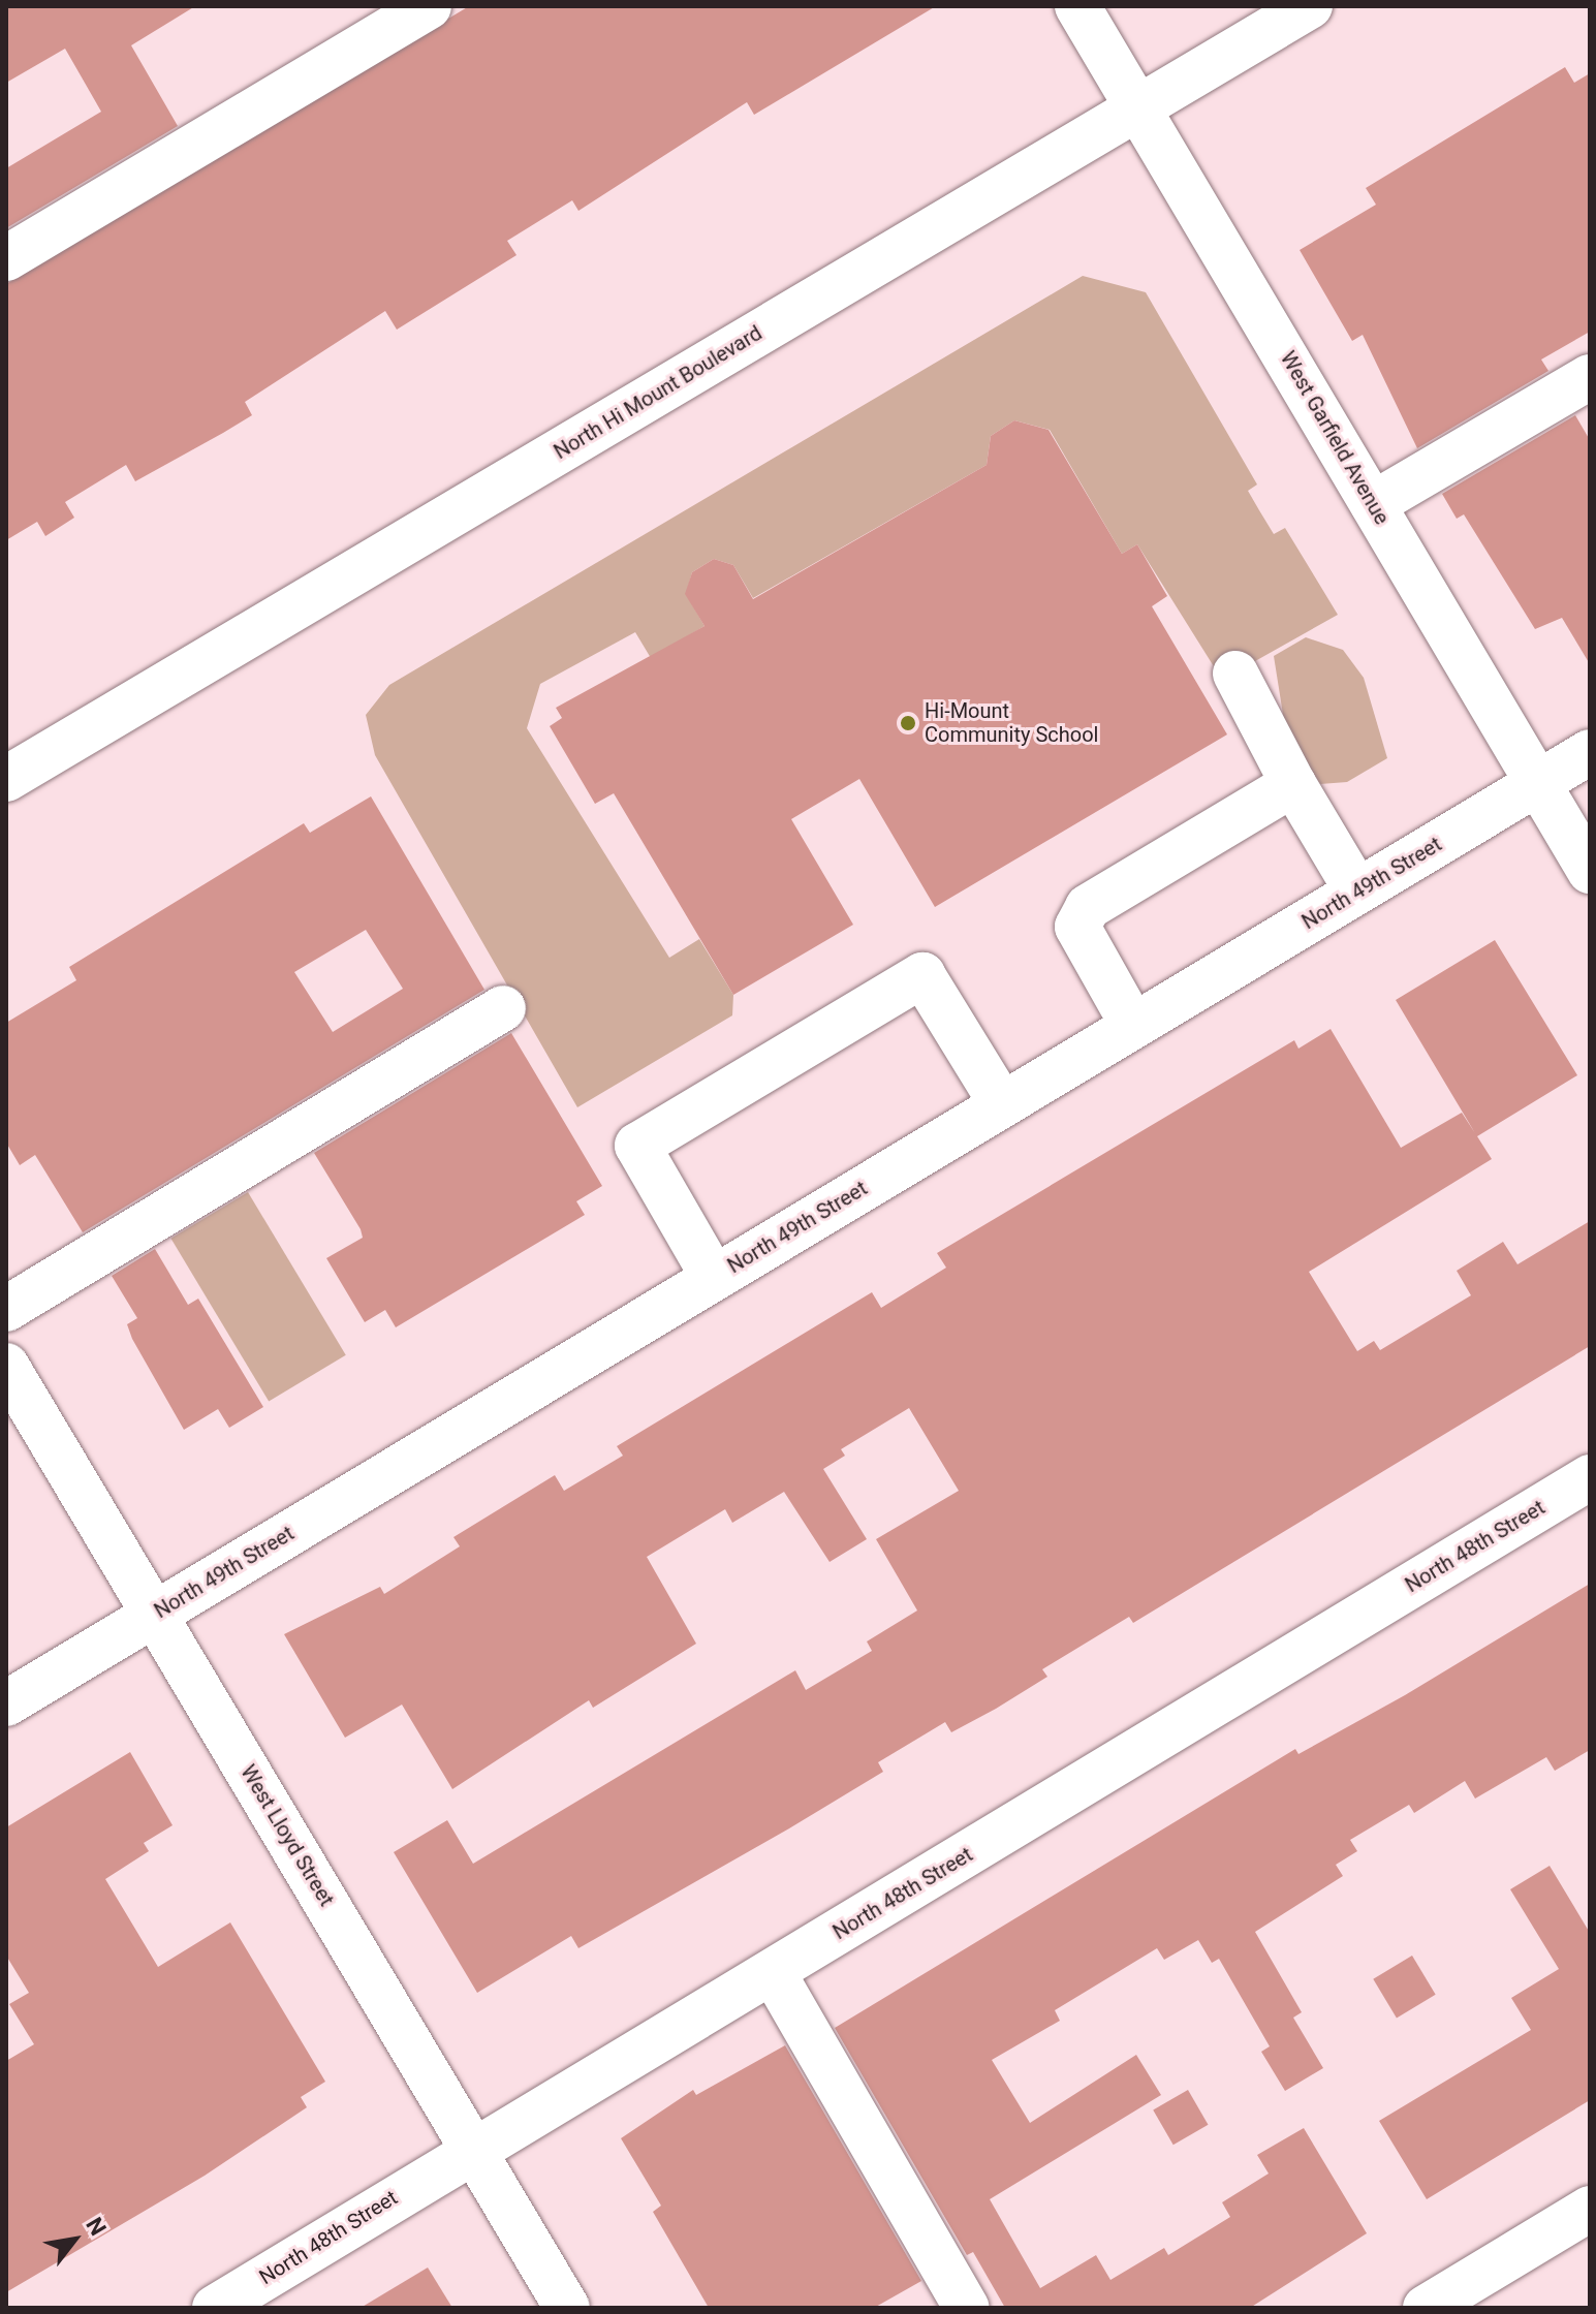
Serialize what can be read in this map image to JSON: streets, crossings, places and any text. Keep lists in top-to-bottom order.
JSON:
{
  "streets": {
    "street": [
      "North Hi Mount Boulevard",
      "West Garfield Avenue",
      "North 49th Street",
      "North 48th Street",
      "West Lloyd Street"
    ]
  },
  "crossings": [
    ["North Hi Mount Boulevard", "West Garfield Avenue"],
    ["West Garfield Avenue", "North 49th Street"],
    ["North 49th Street", "West Lloyd Street"],
    ["North 48th Street", "West Lloyd Street"]
  ],
  "places": ["Hi-Mount Community School"],
  "north": "top right"
}
